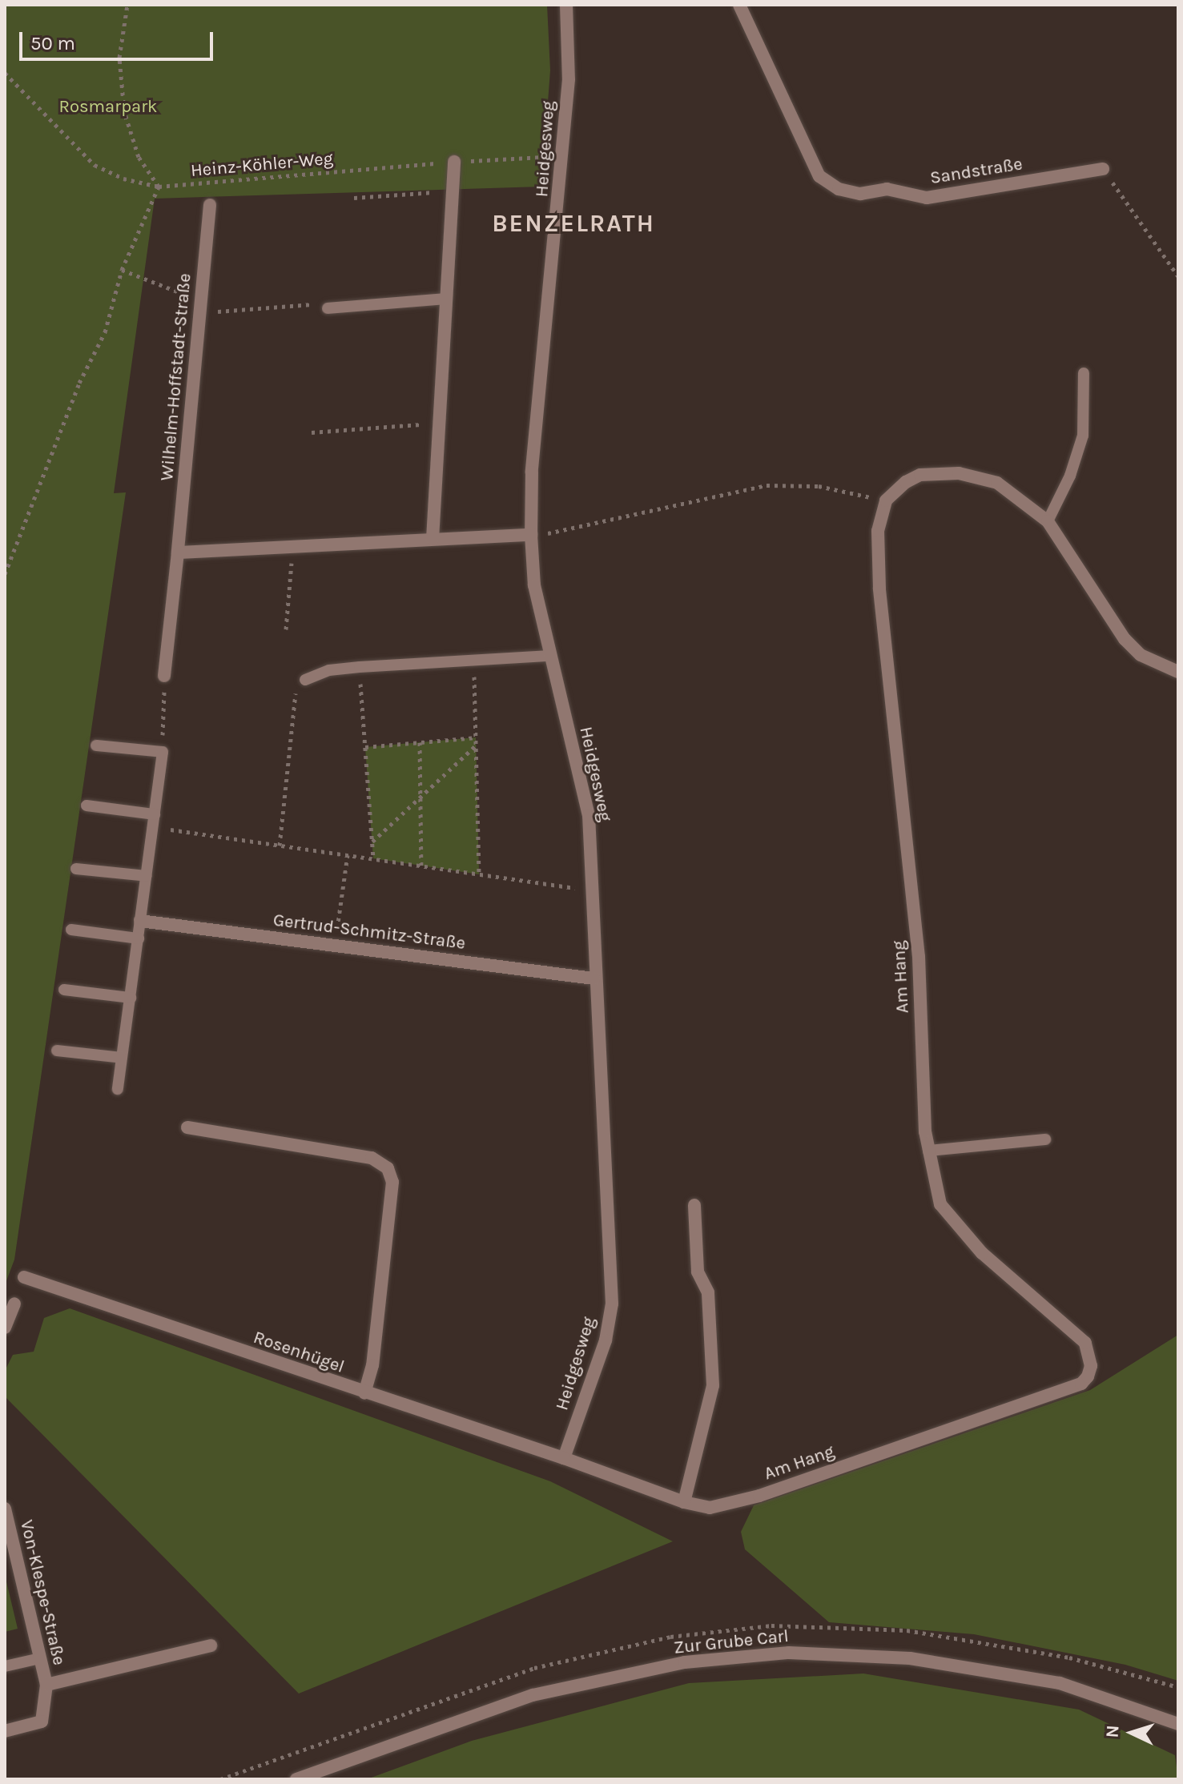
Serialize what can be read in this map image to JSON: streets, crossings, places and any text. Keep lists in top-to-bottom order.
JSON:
{
  "streets": {
    "street": [
      "Heidgesweg",
      "Sandstraße",
      "Wilhelm-Hoffstadt-Straße",
      "Gertrud-Schmitz-Straße",
      "Am Hang",
      "Rosenhügel",
      "Von-Klespe-Straße",
      "Zur Grube Carl"
    ],
    "path": ["Heinz-Köhler-Weg"]
  },
  "crossings": [
    ["Heidgesweg", "Heinz-Köhler-Weg"],
    ["Heidgesweg", "Gertrud-Schmitz-Straße"],
    ["Heidgesweg", "Rosenhügel"]
  ],
  "districts": ["BENZELRATH"],
  "parks": ["Rosmarpark"],
  "scale_bar": "50 m",
  "north": "left"
}
